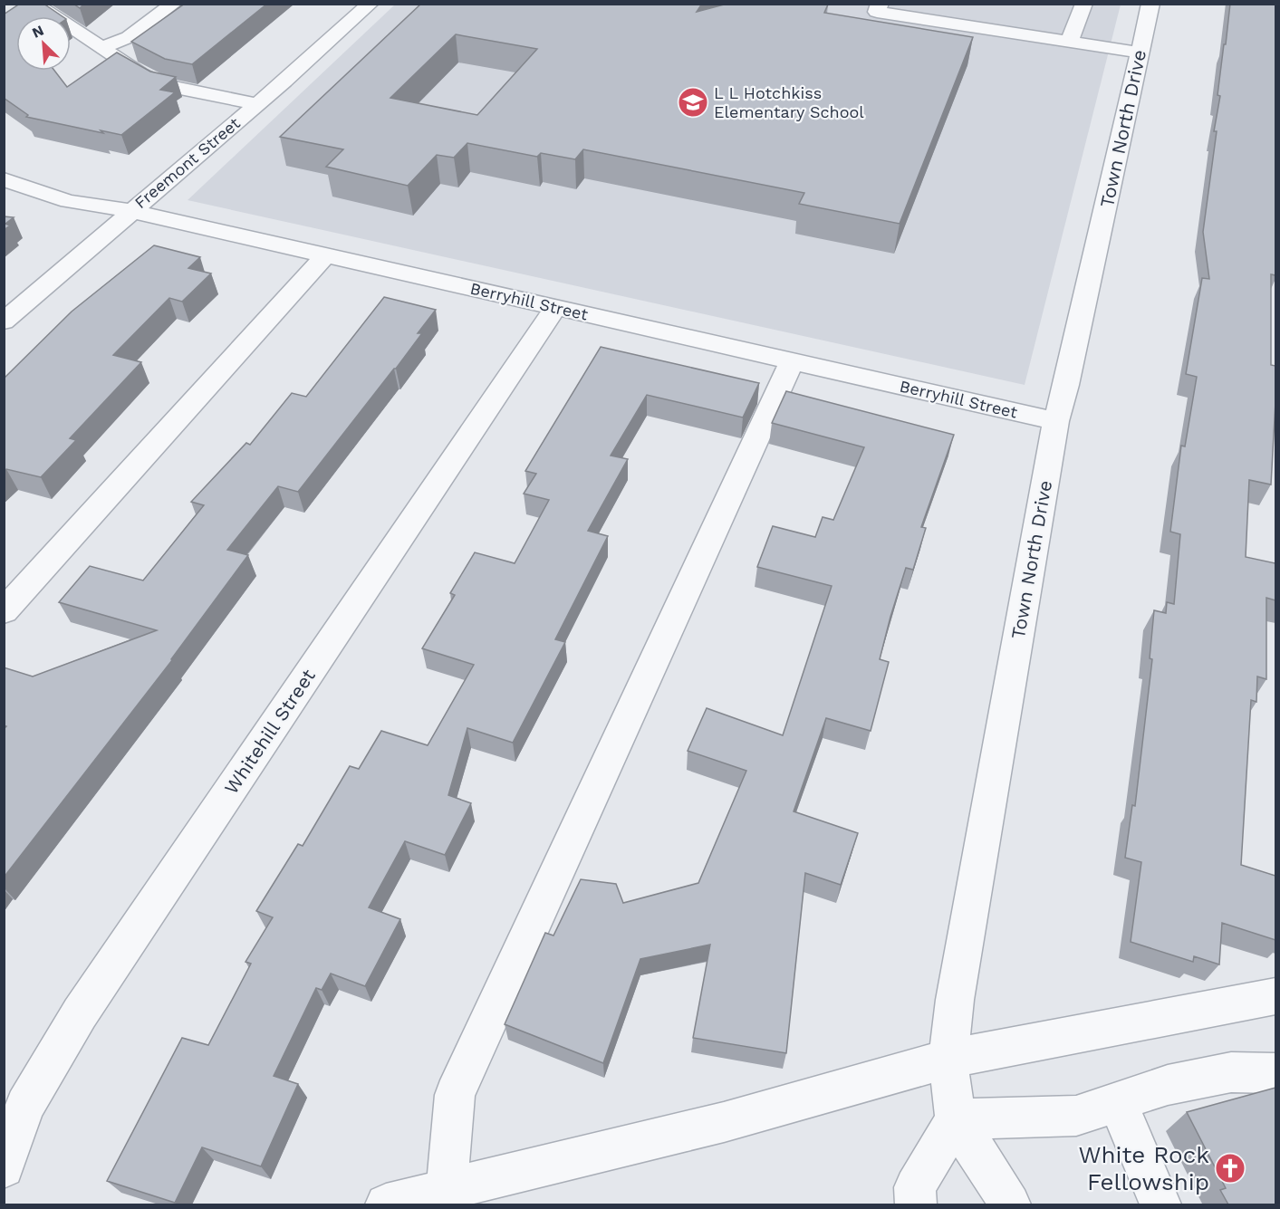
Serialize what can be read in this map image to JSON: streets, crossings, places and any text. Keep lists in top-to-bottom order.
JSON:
{
  "streets": {
    "street": [
      "Town North Drive",
      "Freemont Street",
      "Berryhill Street",
      "Whitehill Street"
    ]
  },
  "crossings": [
    ["Town North Drive", "Berryhill Street"],
    ["Freemont Street", "Berryhill Street"],
    ["Berryhill Street", "Whitehill Street"]
  ],
  "places": {
    "school or university": ["L L Hotchkiss Elementary School"],
    "church": ["White Rock Fellowship"]
  },
  "north": "top left"
}
